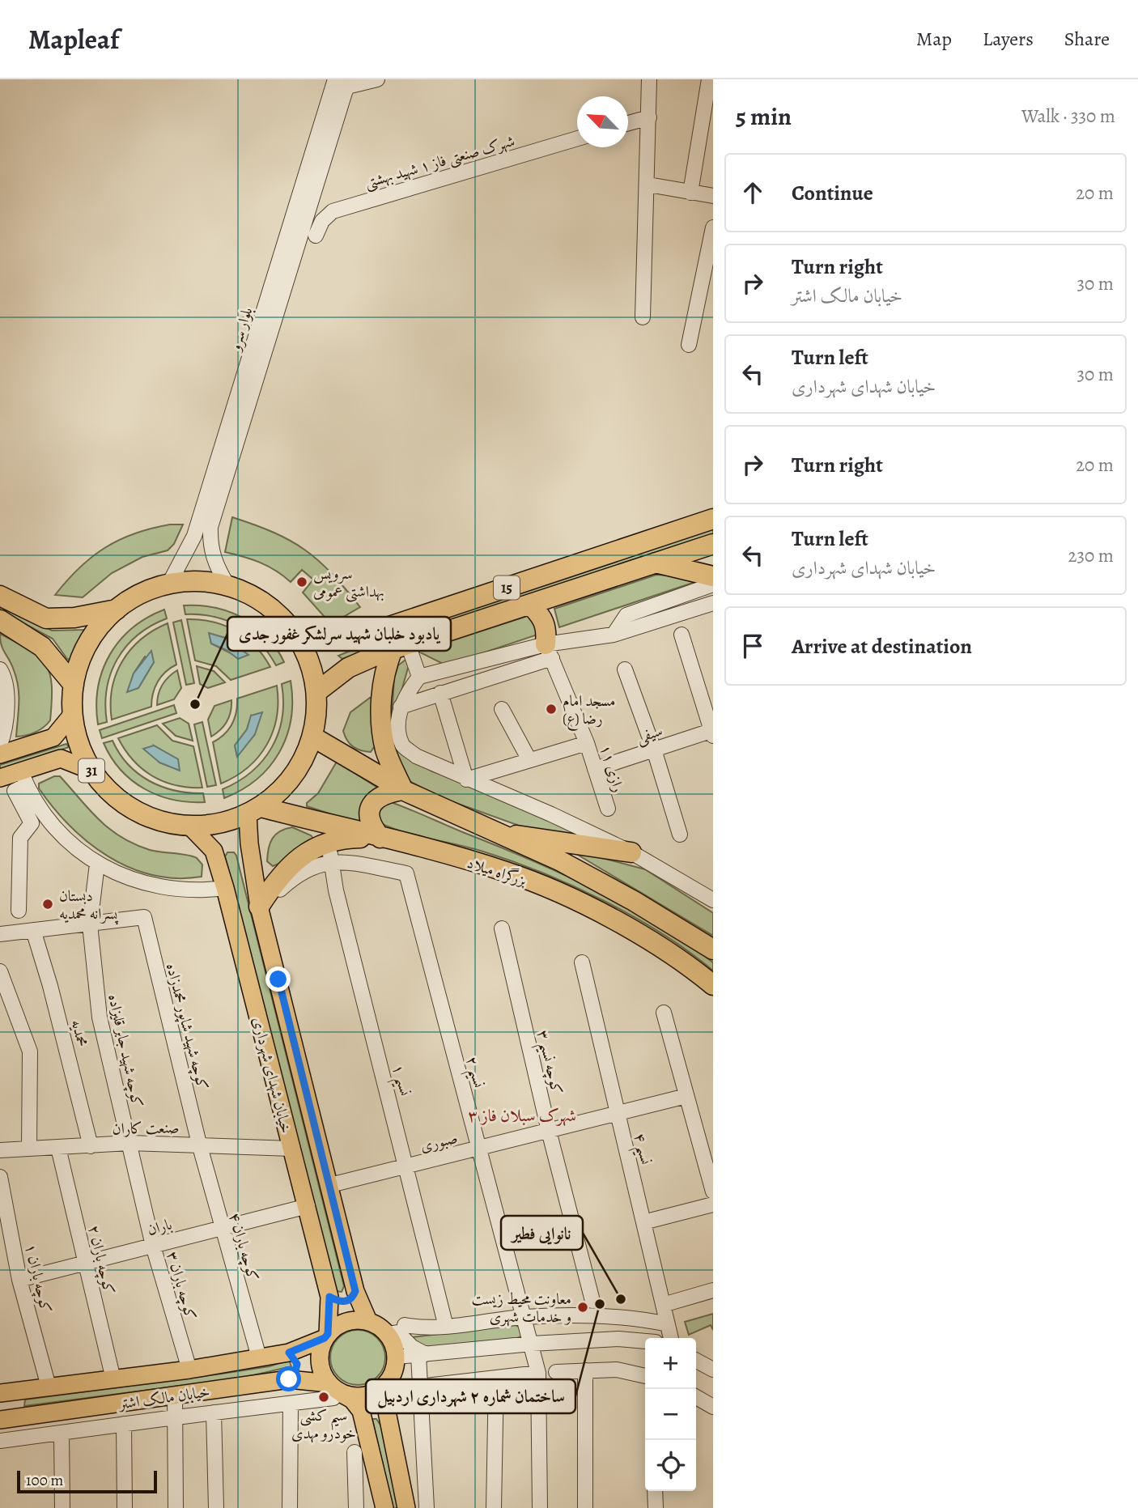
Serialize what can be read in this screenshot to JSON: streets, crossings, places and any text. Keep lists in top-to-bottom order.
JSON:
{
  "streets": {
    "highway": ["15", "31", "بزرگراه میلاد"],
    "main road": ["خیابان شهدای شهرداری", "خیابان مالک اشتر"],
    "street": [
      "شهرک صنعتی فاز ۱ شهید بهشتی",
      "بلوار سرو",
      "سیفی",
      "رازی ۱۱",
      "کوچه شهید شاپور محمدزاده",
      "محمدیه",
      "کوچه شهید جابر قلیزاده",
      "کوچه نسیم ۳",
      "نسیم ۲",
      "نسیم ۱",
      "صنعت کاران",
      "صبوری",
      "نسیم ۴",
      "باران",
      "کوچه باران ۴",
      "کوچه باران ۲",
      "کوچه باران ۱",
      "کوچه باران ۳"
    ]
  },
  "crossings": [
    ["بلوار سرو", "31"],
    ["15", "31"],
    ["سیفی", "رازی ۱۱"],
    ["31", "بزرگراه میلاد"],
    ["31", "خیابان شهدای شهرداری"],
    ["بزرگراه میلاد", "خیابان شهدای شهرداری"],
    ["کوچه شهید شاپور محمدزاده", "کوچه شهید جابر قلیزاده"],
    ["کوچه شهید شاپور محمدزاده", "صنعت کاران"],
    ["کوچه شهید شاپور محمدزاده", "کوچه باران ۴"],
    ["محمدیه", "صنعت کاران"],
    ["کوچه شهید جابر قلیزاده", "صنعت کاران"],
    ["کوچه شهید جابر قلیزاده", "کوچه باران ۳"],
    ["کوچه نسیم ۳", "صبوری"],
    ["نسیم ۲", "نسیم ۱"],
    ["نسیم ۲", "صبوری"],
    ["خیابان شهدای شهرداری", "صنعت کاران"],
    ["خیابان شهدای شهرداری", "صبوری"],
    ["خیابان شهدای شهرداری", "باران"],
    ["خیابان شهدای شهرداری", "خیابان مالک اشتر"],
    ["نسیم ۱", "صبوری"],
    ["صنعت کاران", "کوچه باران ۴"],
    ["صنعت کاران", "کوچه باران ۲"],
    ["صنعت کاران", "کوچه باران ۳"],
    ["صبوری", "نسیم ۴"],
    ["باران", "کوچه باران ۴"],
    ["باران", "کوچه باران ۲"],
    ["باران", "کوچه باران ۱"],
    ["باران", "کوچه باران ۳"],
    ["کوچه باران ۴", "خیابان مالک اشتر"],
    ["کوچه باران ۲", "خیابان مالک اشتر"],
    ["کوچه باران ۱", "خیابان مالک اشتر"],
    ["کوچه باران ۳", "خیابان مالک اشتر"]
  ],
  "districts": ["شهرک سبلان فاز ۳"],
  "places": [
    "سرویس بهداشتی عمومی",
    "یادبود خلبان شهید سرلشکر غفور جدی",
    "مسجد امام رضا (ع)",
    "دبستان پسرانه محمدیه",
    "نانوایی فطیر",
    "ساختمان شماره ۲ شهرداری اردبیل",
    "معاونت محیط زیست و خدمات شهری",
    "سیم کشی خودرو مهدی"
  ],
  "scale_bar": "100 m",
  "north": "top left",
  "page": {
    "header": "Mapleaf",
    "nav": ["Map", "Layers", "Share"],
    "heading": ["5 min", "Walk · 330 m"],
    "list": [
      ["Continue", "20 m"],
      ["Turn right", "خیابان مالک اشتر", "30 m"],
      ["Turn left", "خیابان شهدای شهرداری", "30 m"],
      ["Turn right", "20 m"],
      ["Turn left", "خیابان شهدای شهرداری", "230 m"],
      "Arrive at destination"
    ],
    "map_buttons": ["+", "−"],
    "scale": "100 m"
  }
}
